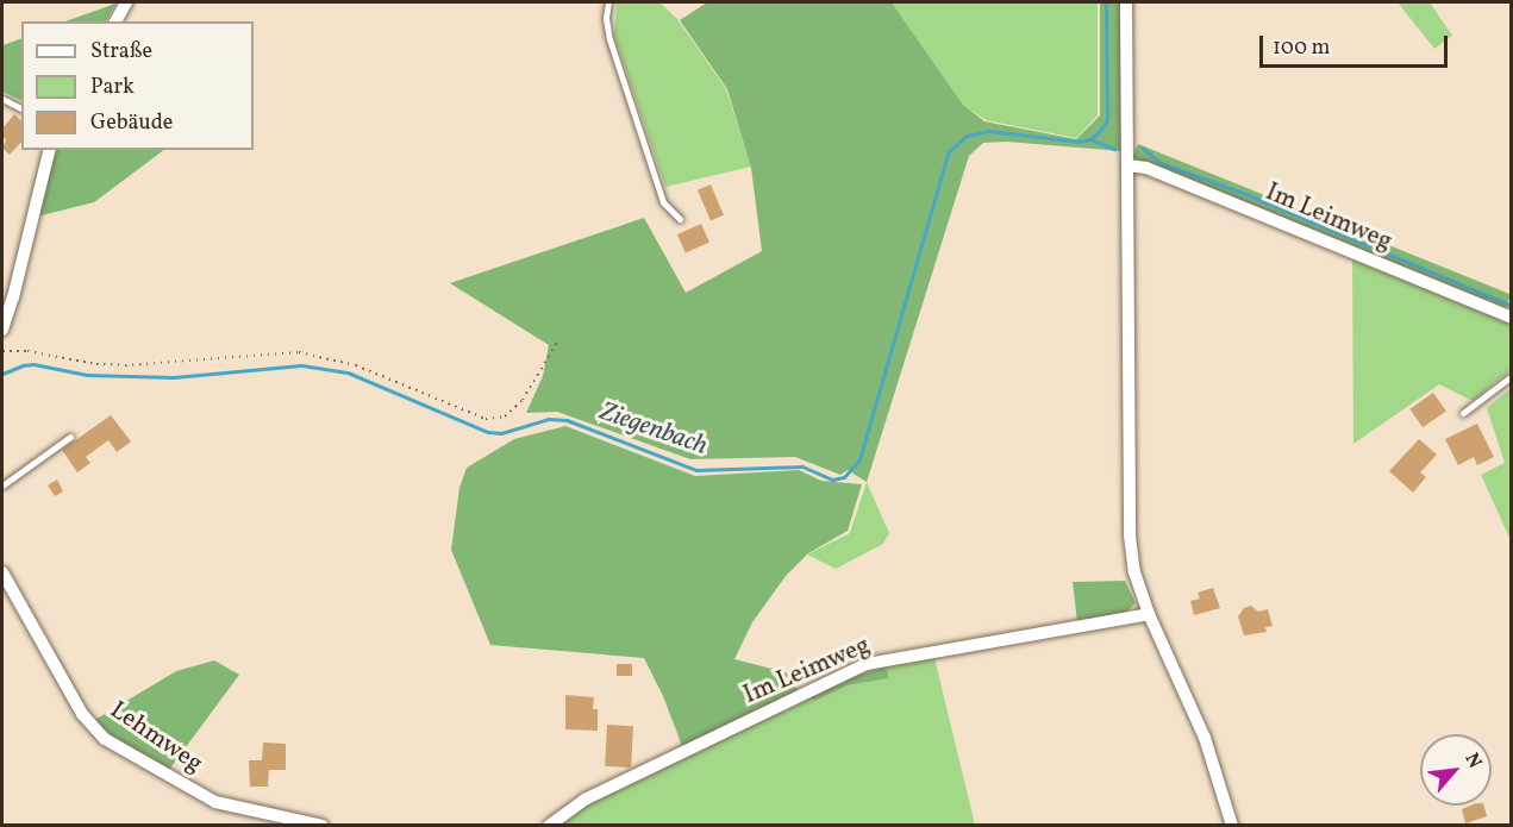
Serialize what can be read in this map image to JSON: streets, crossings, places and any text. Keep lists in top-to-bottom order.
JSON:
{
  "streets": {
    "street": ["Im Leimweg", "Lehmweg"]
  },
  "water": ["Ziegenbach"],
  "legend": ["Straße", "Park", "Gebäude"],
  "scale_bar": "100 m",
  "north": "top right"
}
